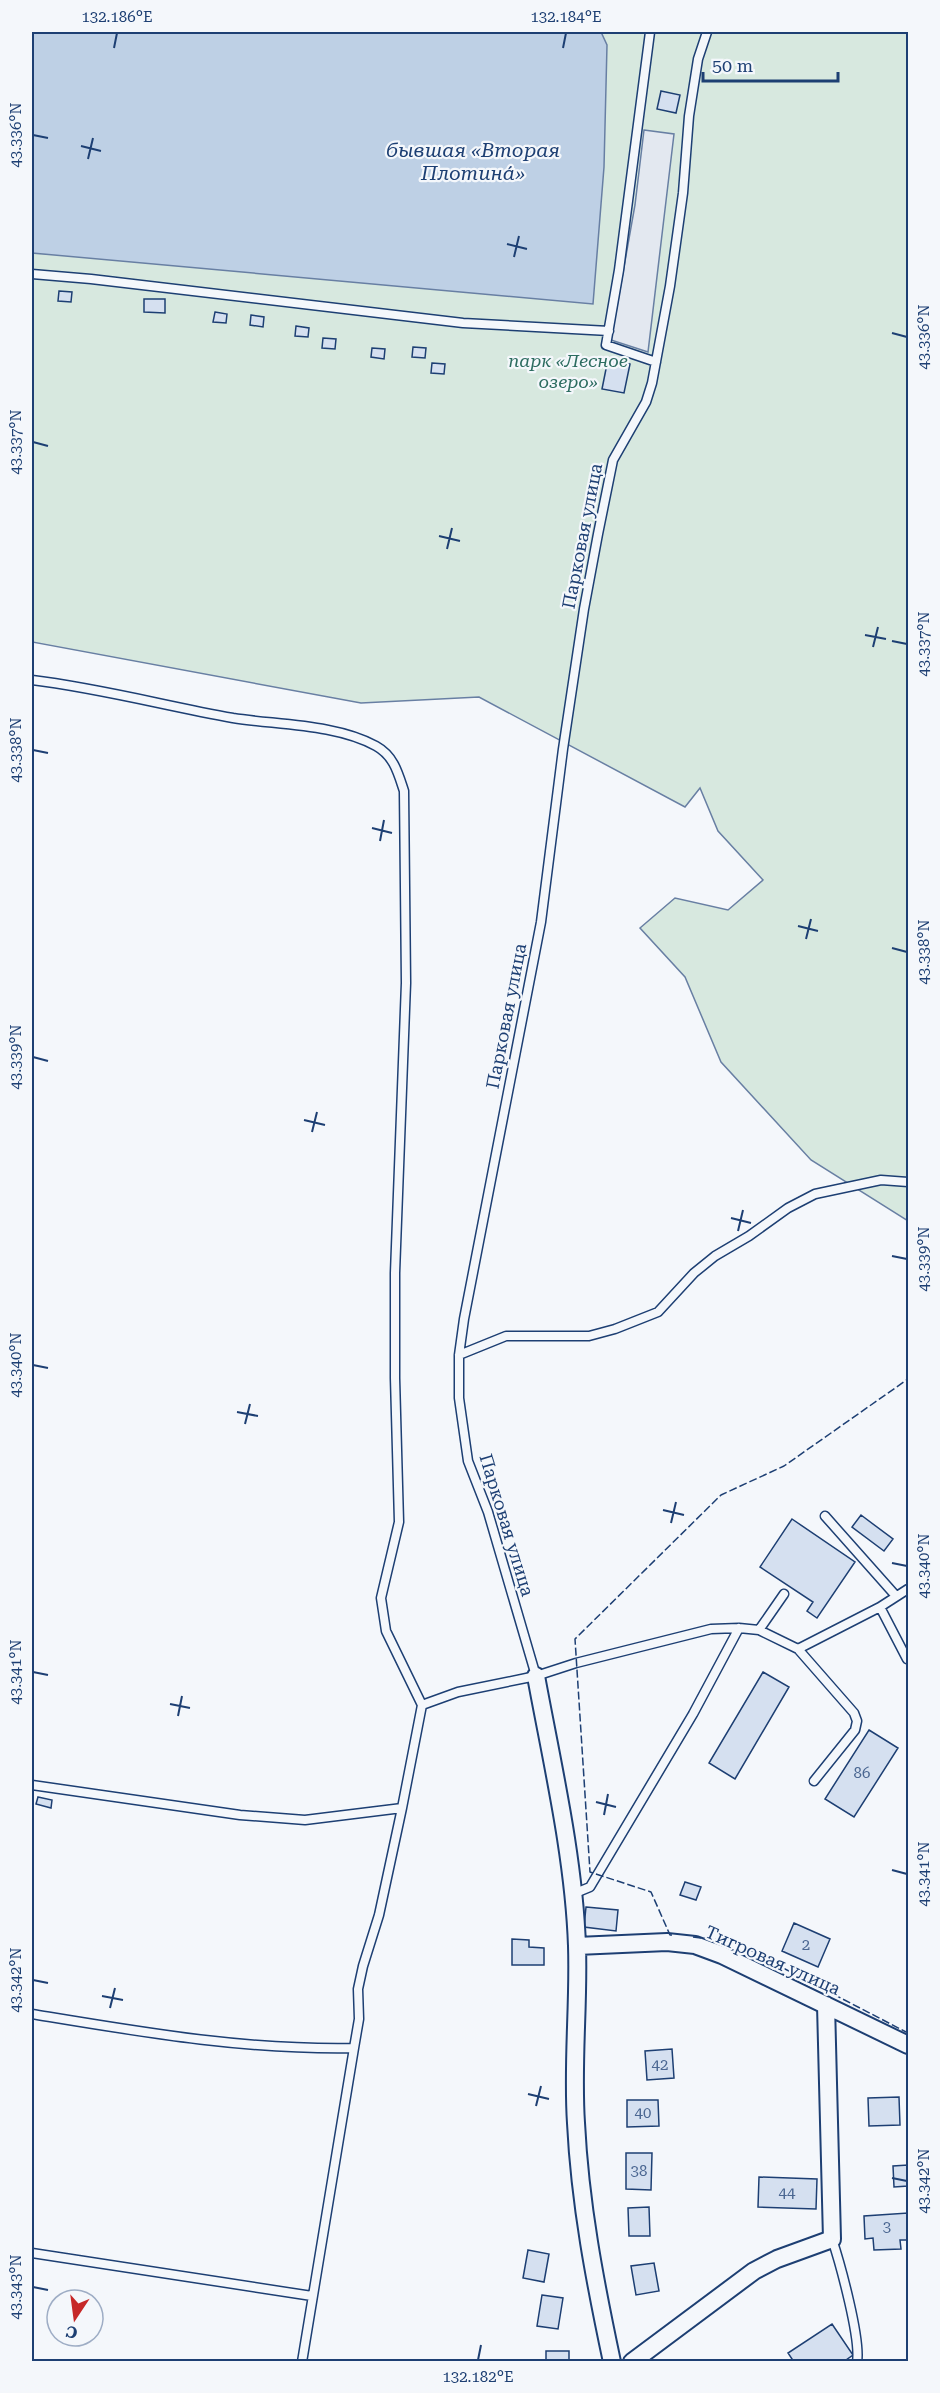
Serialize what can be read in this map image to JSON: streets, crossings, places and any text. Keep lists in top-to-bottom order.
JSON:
{
  "streets": {
    "street": ["Тигровая улица"],
    "lane": ["Парковая улица"]
  },
  "water": ["бывшая «Вторая Плотинá»"],
  "parks": ["парк «Лесное озеро»"],
  "house_numbers": [
    "86",
    "2",
    "42",
    "40",
    "38",
    "44",
    "3"
  ],
  "scale_bar": "50 m",
  "north": "bottom",
  "coordinates": [
    "132.186°E",
    "132.184°E",
    "43.336°N",
    "43.337°N",
    "43.338°N",
    "43.339°N",
    "43.340°N",
    "43.341°N",
    "43.342°N",
    "43.343°N",
    "132.182°E"
  ]
}
